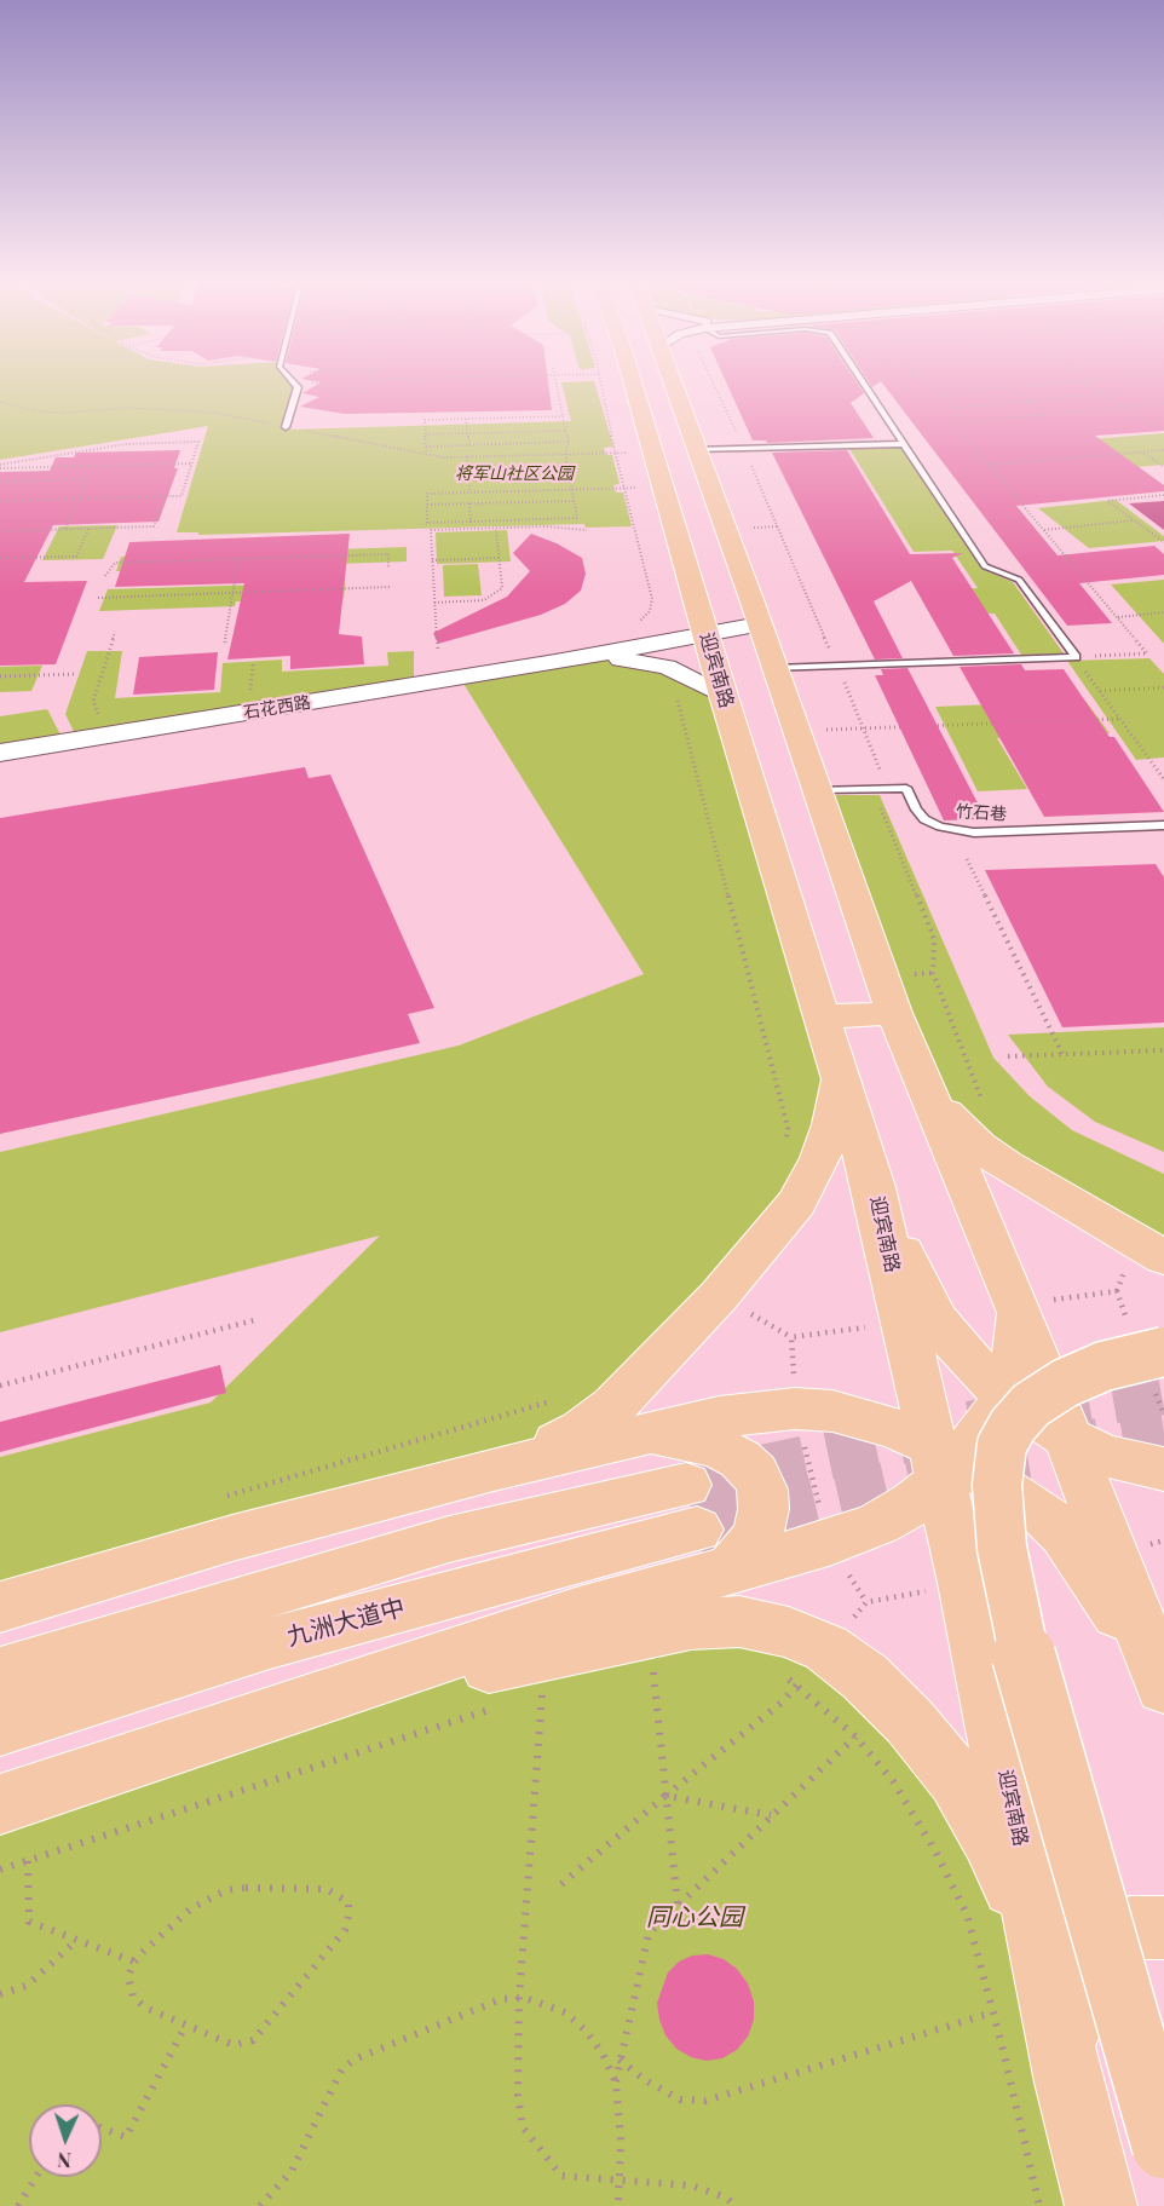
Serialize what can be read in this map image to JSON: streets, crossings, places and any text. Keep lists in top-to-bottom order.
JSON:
{
  "streets": {
    "main road": ["迎宾南路", "石花西路", "九洲大道中"],
    "lane": ["竹石巷"]
  },
  "parks": ["将军山社区公园", "同心公园"],
  "north": "bottom"
}
